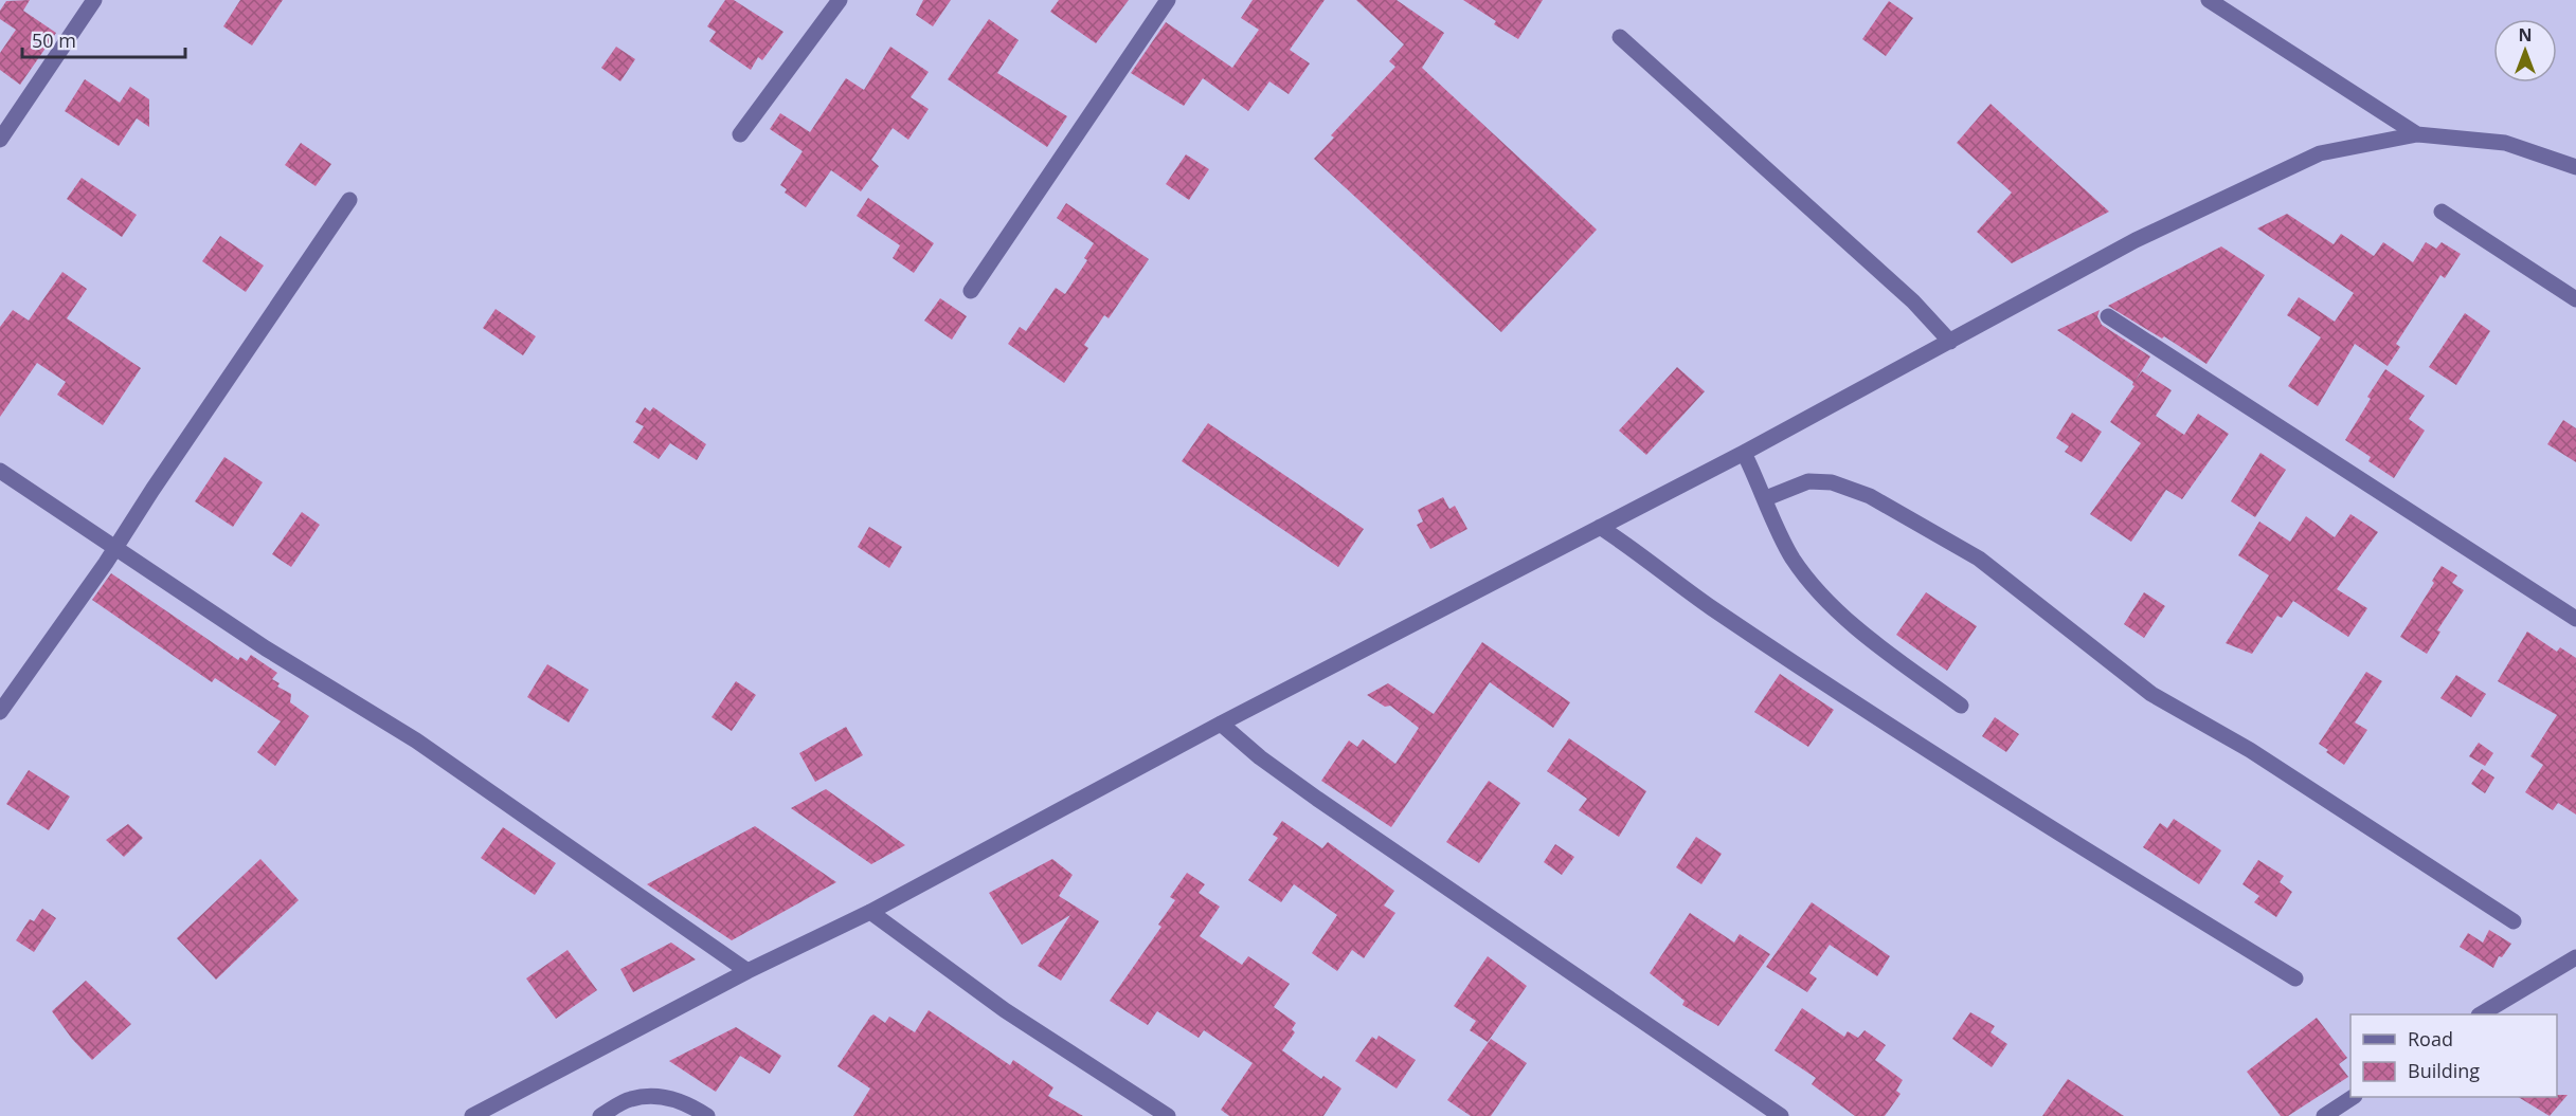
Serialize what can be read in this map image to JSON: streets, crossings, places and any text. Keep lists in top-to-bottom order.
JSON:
{
  "legend": ["Road", "Building"],
  "scale_bar": "50 m",
  "north": "top"
}
